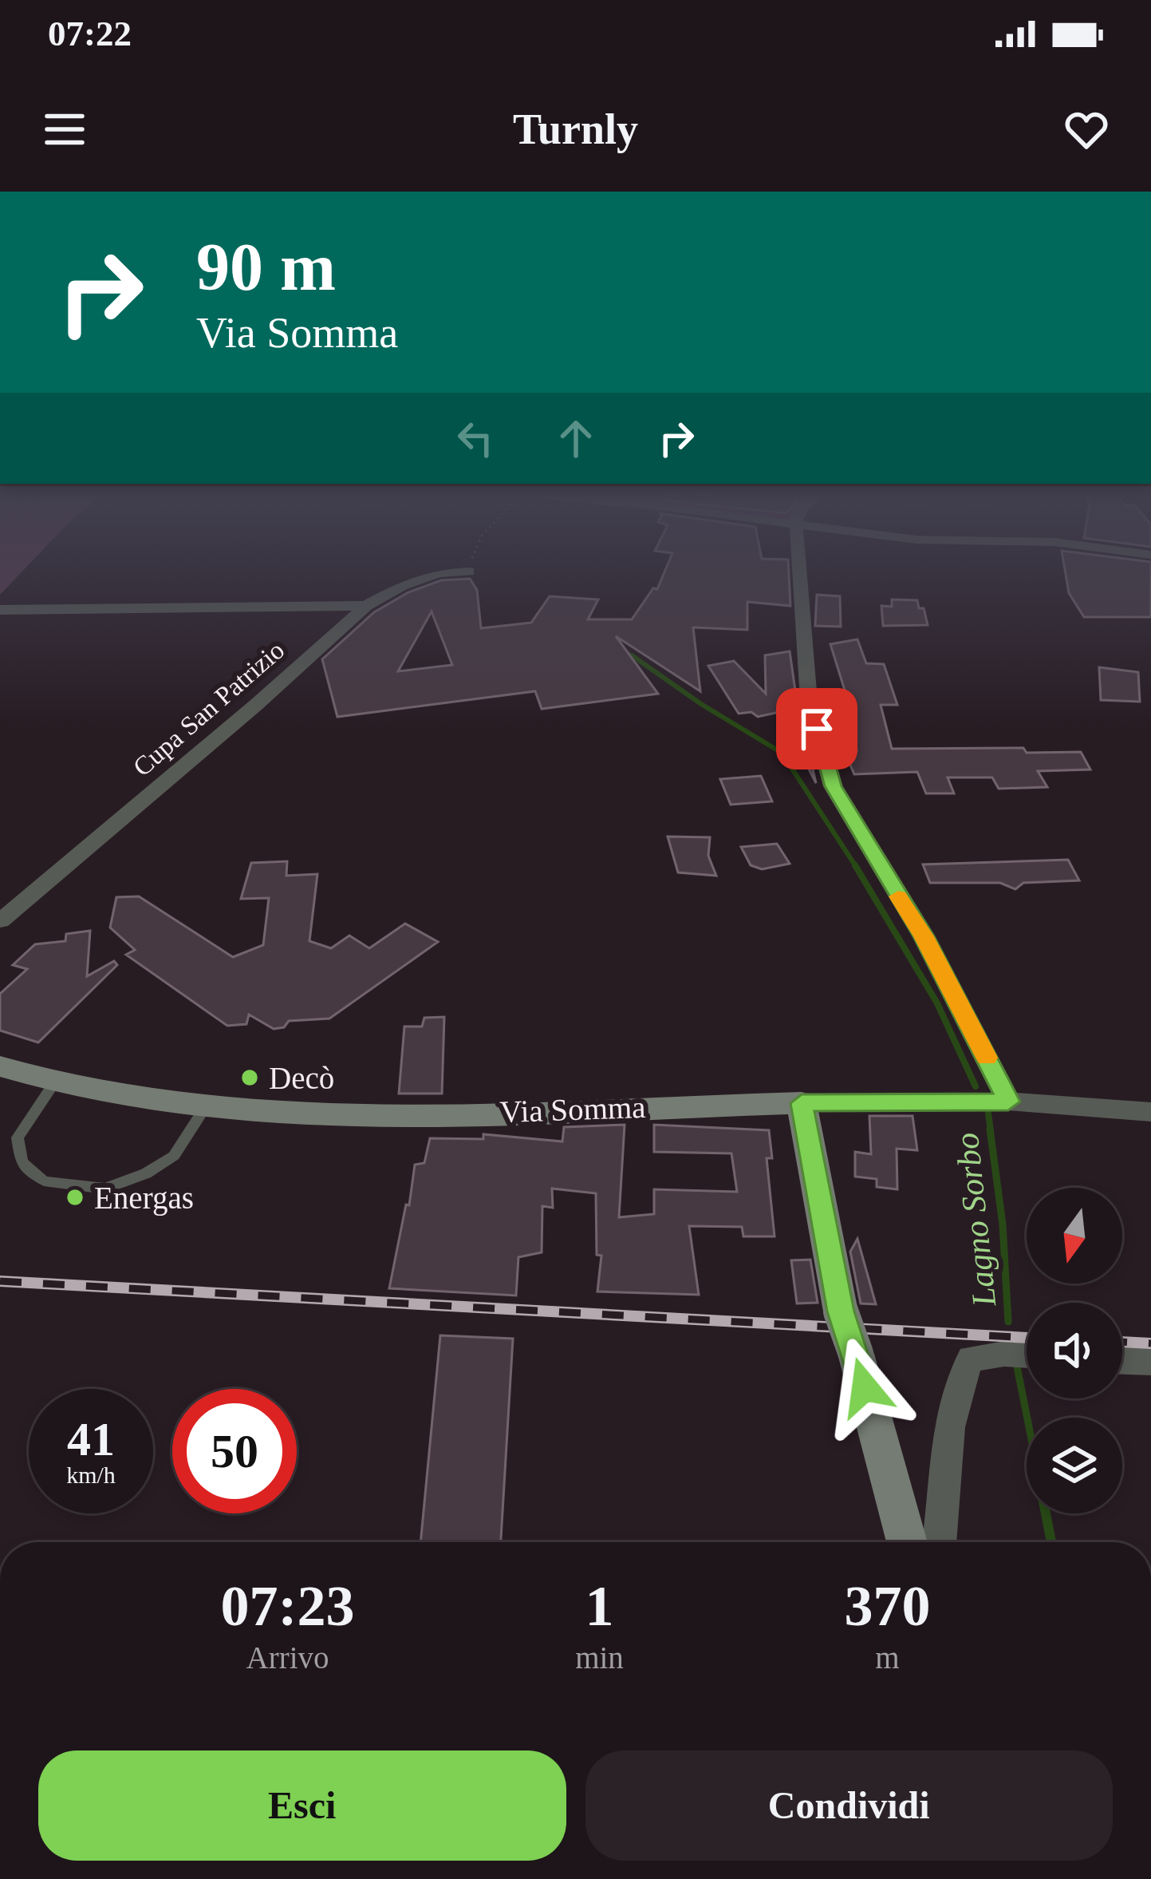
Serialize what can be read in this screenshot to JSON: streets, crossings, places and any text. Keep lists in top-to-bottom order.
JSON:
{
  "streets": {
    "main road": ["Via Somma"],
    "street": ["Cupa San Patrizio"]
  },
  "water": ["Lagno Sorbo"],
  "places": ["Decò", "Energas"],
  "north": "bottom",
  "page": {
    "status": "07:22",
    "header": "Turnly",
    "turn": ["90 m", "Via Somma"],
    "speed": "41 km/h",
    "limit": "50",
    "eta": [
      "07:23",
      "Arrivo",
      "1",
      "min",
      "370",
      "m"
    ],
    "buttons": ["Esci", "Condividi"]
  }
}
